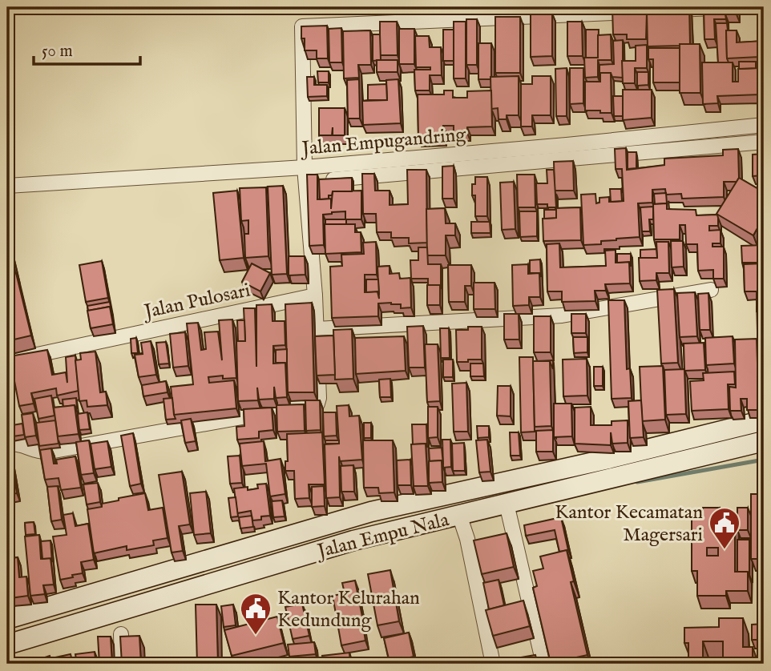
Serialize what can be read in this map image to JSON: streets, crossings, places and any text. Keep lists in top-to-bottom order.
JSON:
{
  "streets": {
    "main road": ["Jalan Empu Nala"],
    "street": ["Jalan Empugandring", "Jalan Pulosari"]
  },
  "places": {
    "public building": ["Kantor Kecamatan Magersari", "Kantor Kelurahan Kedundung"]
  },
  "scale_bar": "50 m"
}
